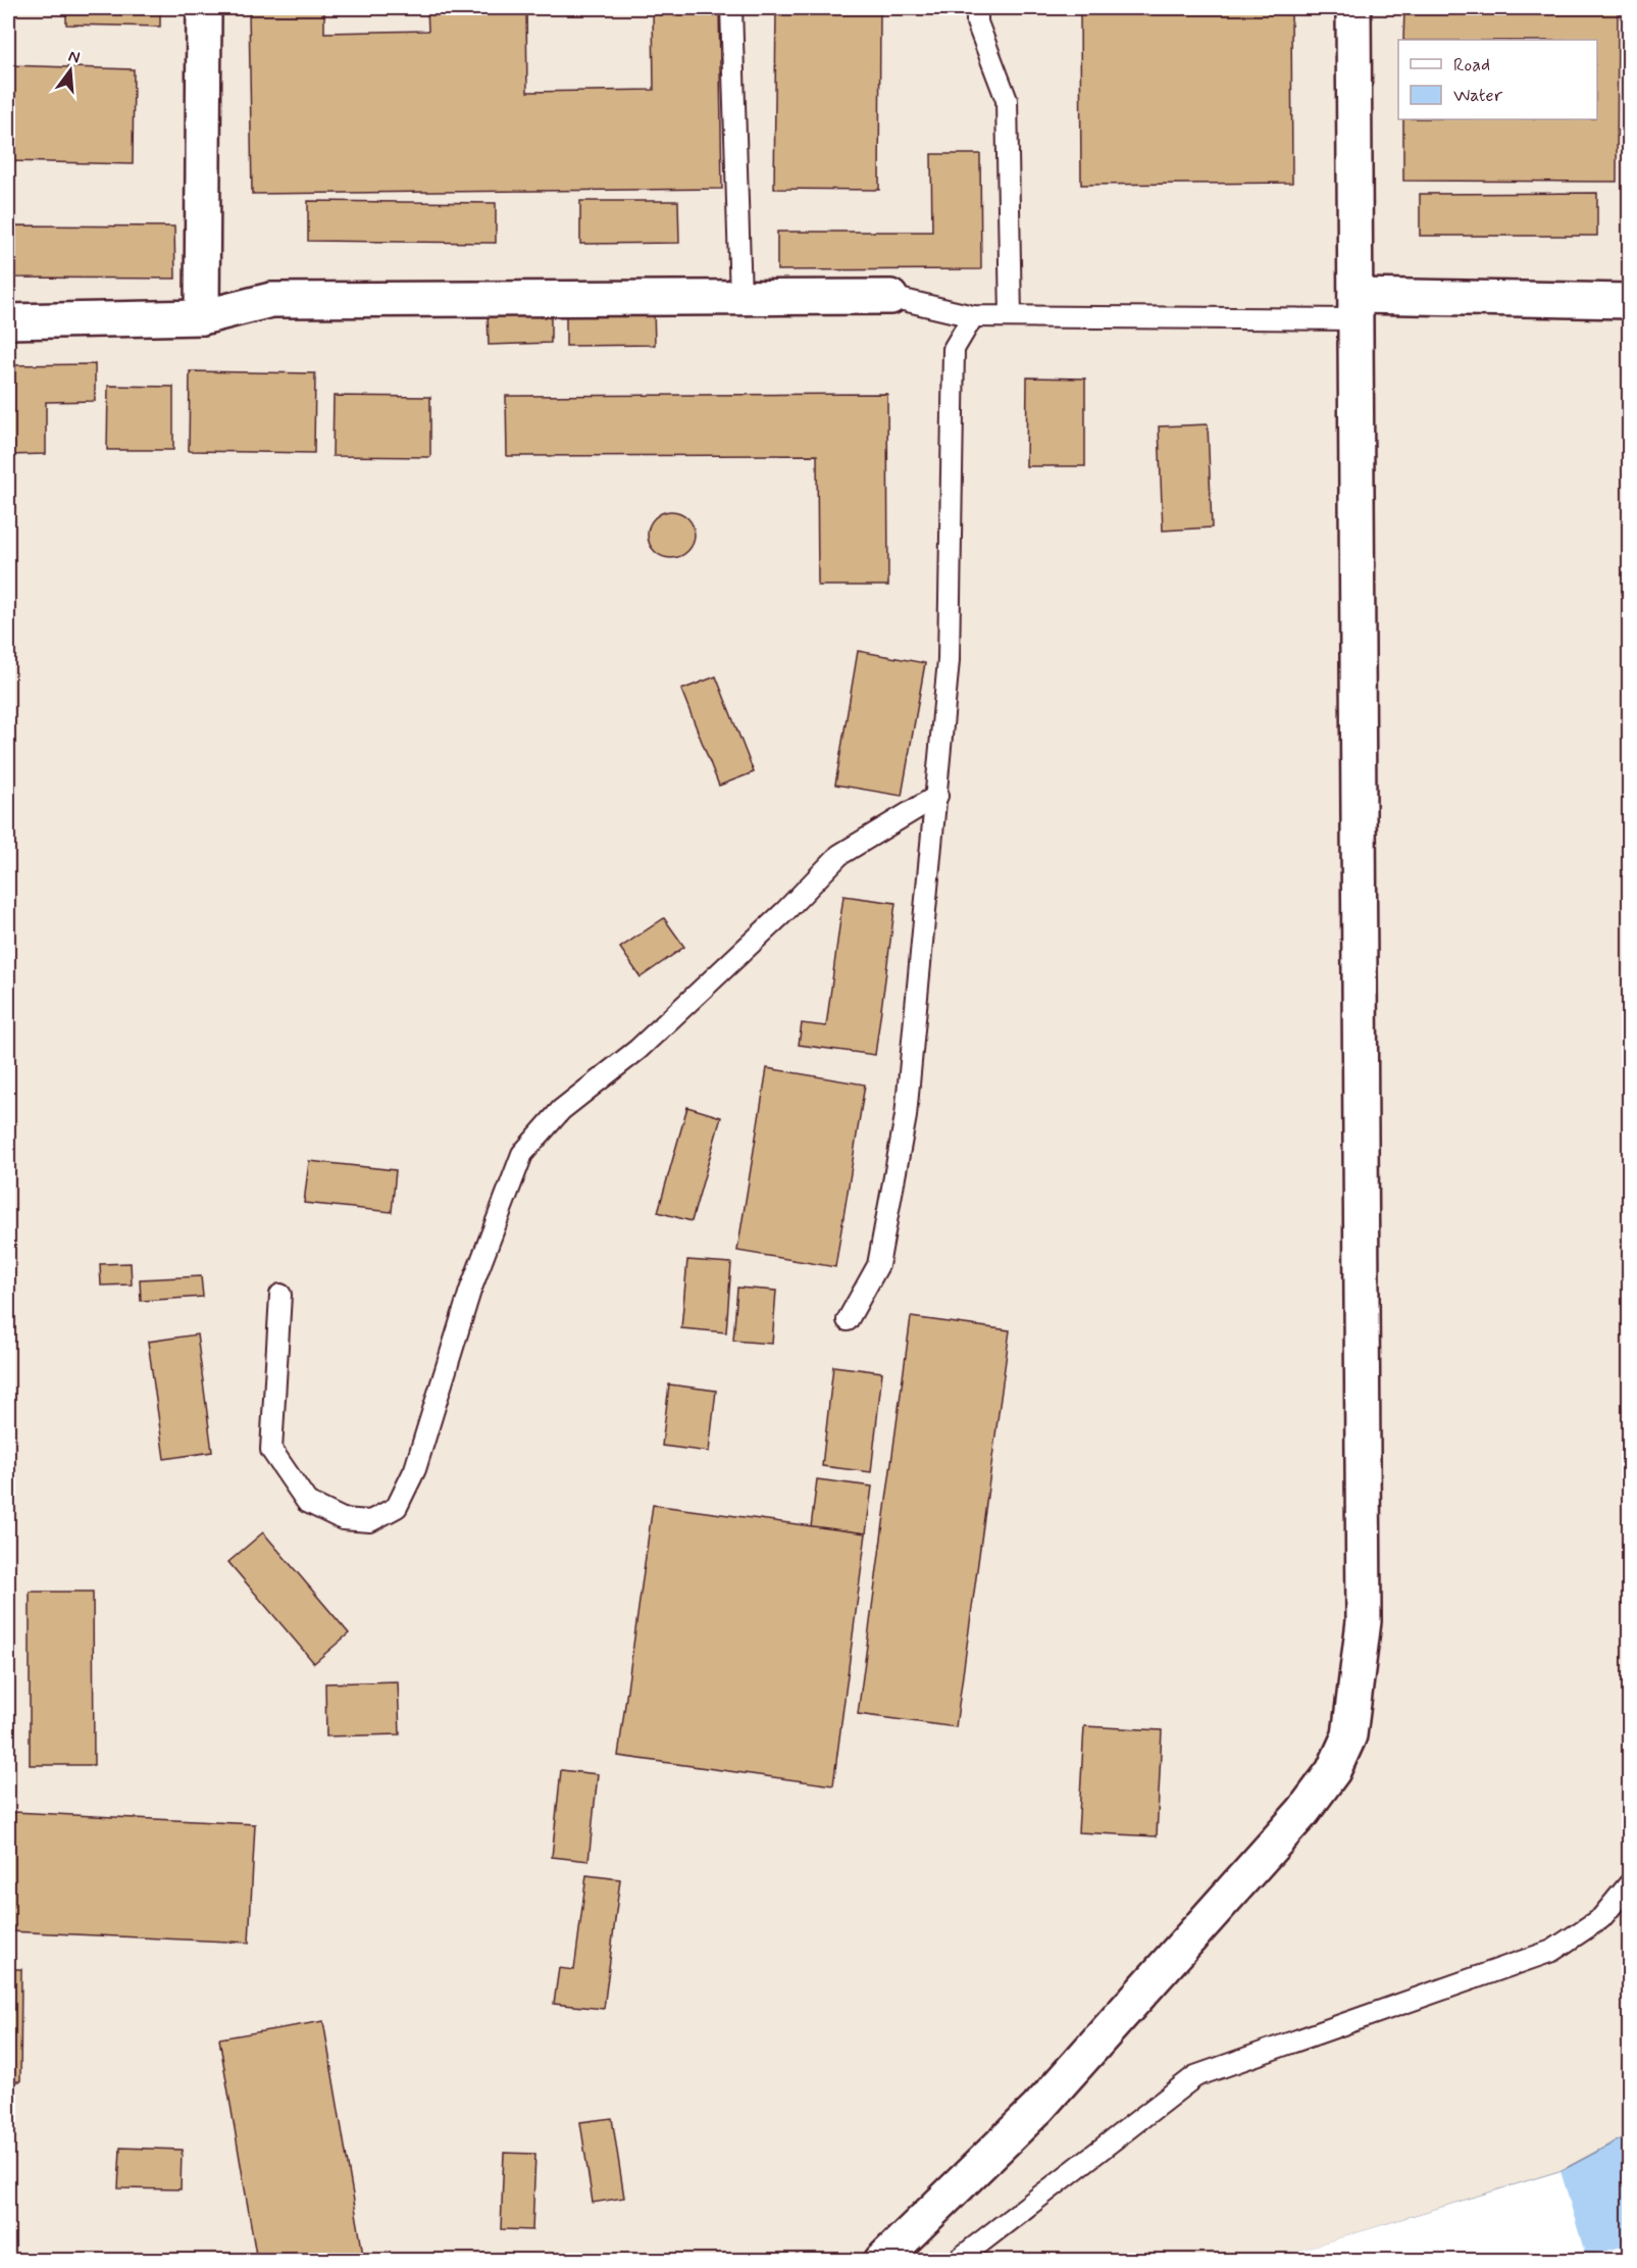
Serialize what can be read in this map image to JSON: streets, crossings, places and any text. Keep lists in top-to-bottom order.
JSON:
{
  "legend": ["Road", "Water"],
  "north": "top"
}
